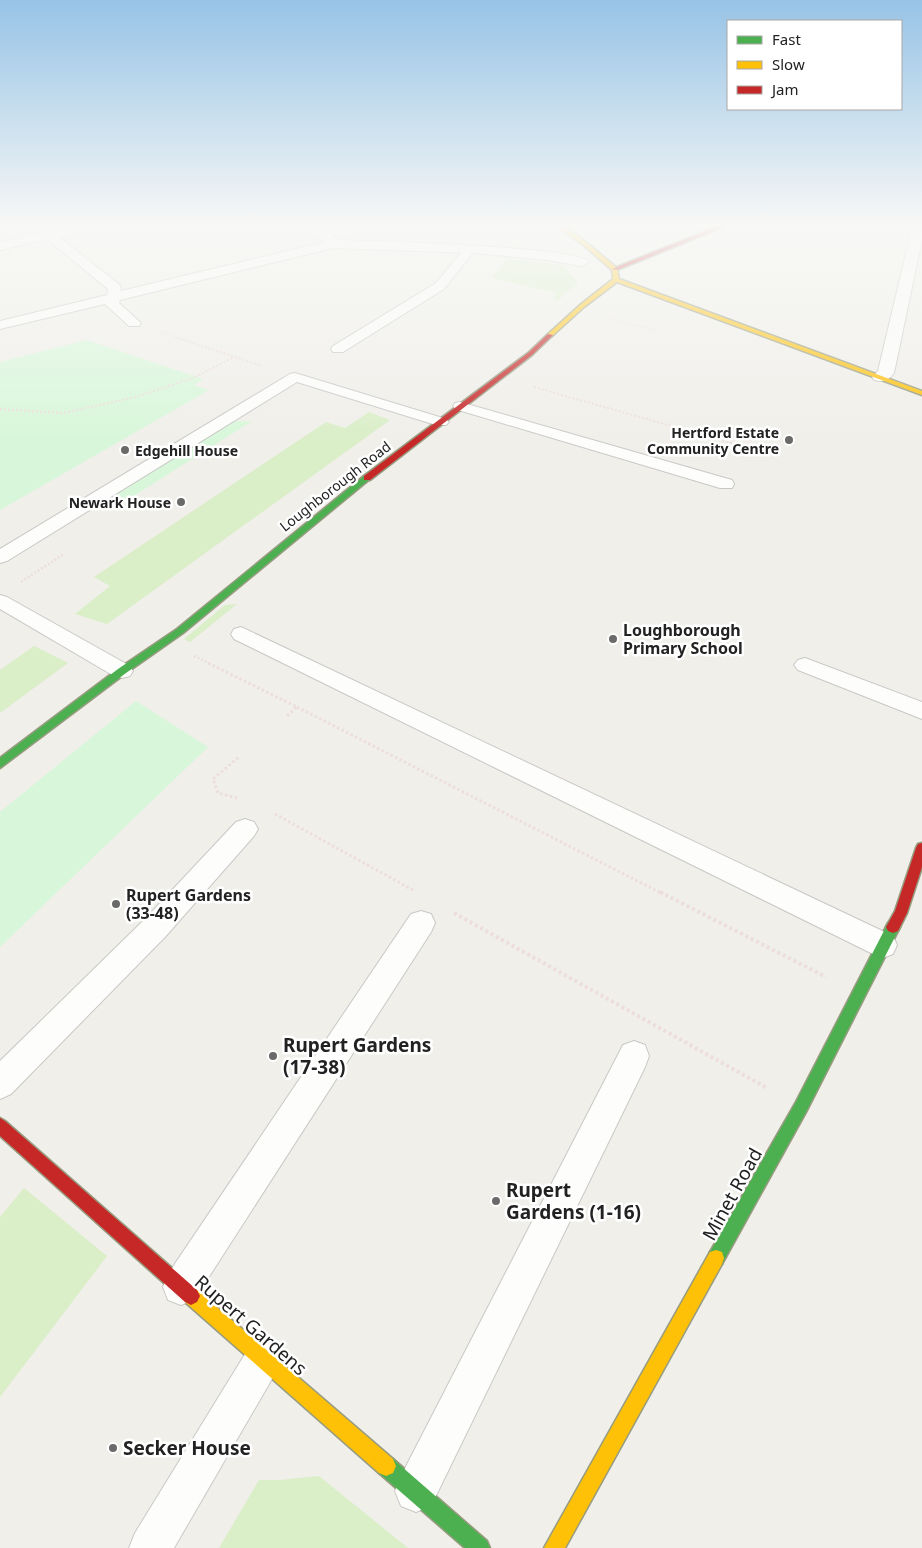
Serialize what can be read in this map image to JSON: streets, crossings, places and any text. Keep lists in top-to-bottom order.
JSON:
{
  "streets": {
    "street": ["Loughborough Road", "Minet Road", "Rupert Gardens"]
  },
  "places": [
    "Hertford Estate Community Centre",
    "Edgehill House",
    "Newark House",
    "Loughborough Primary School",
    "Rupert Gardens (33-48)",
    "Rupert Gardens (17-38)",
    "Rupert Gardens (1-16)",
    "Secker House"
  ],
  "legend": ["Fast", "Slow", "Jam"]
}
